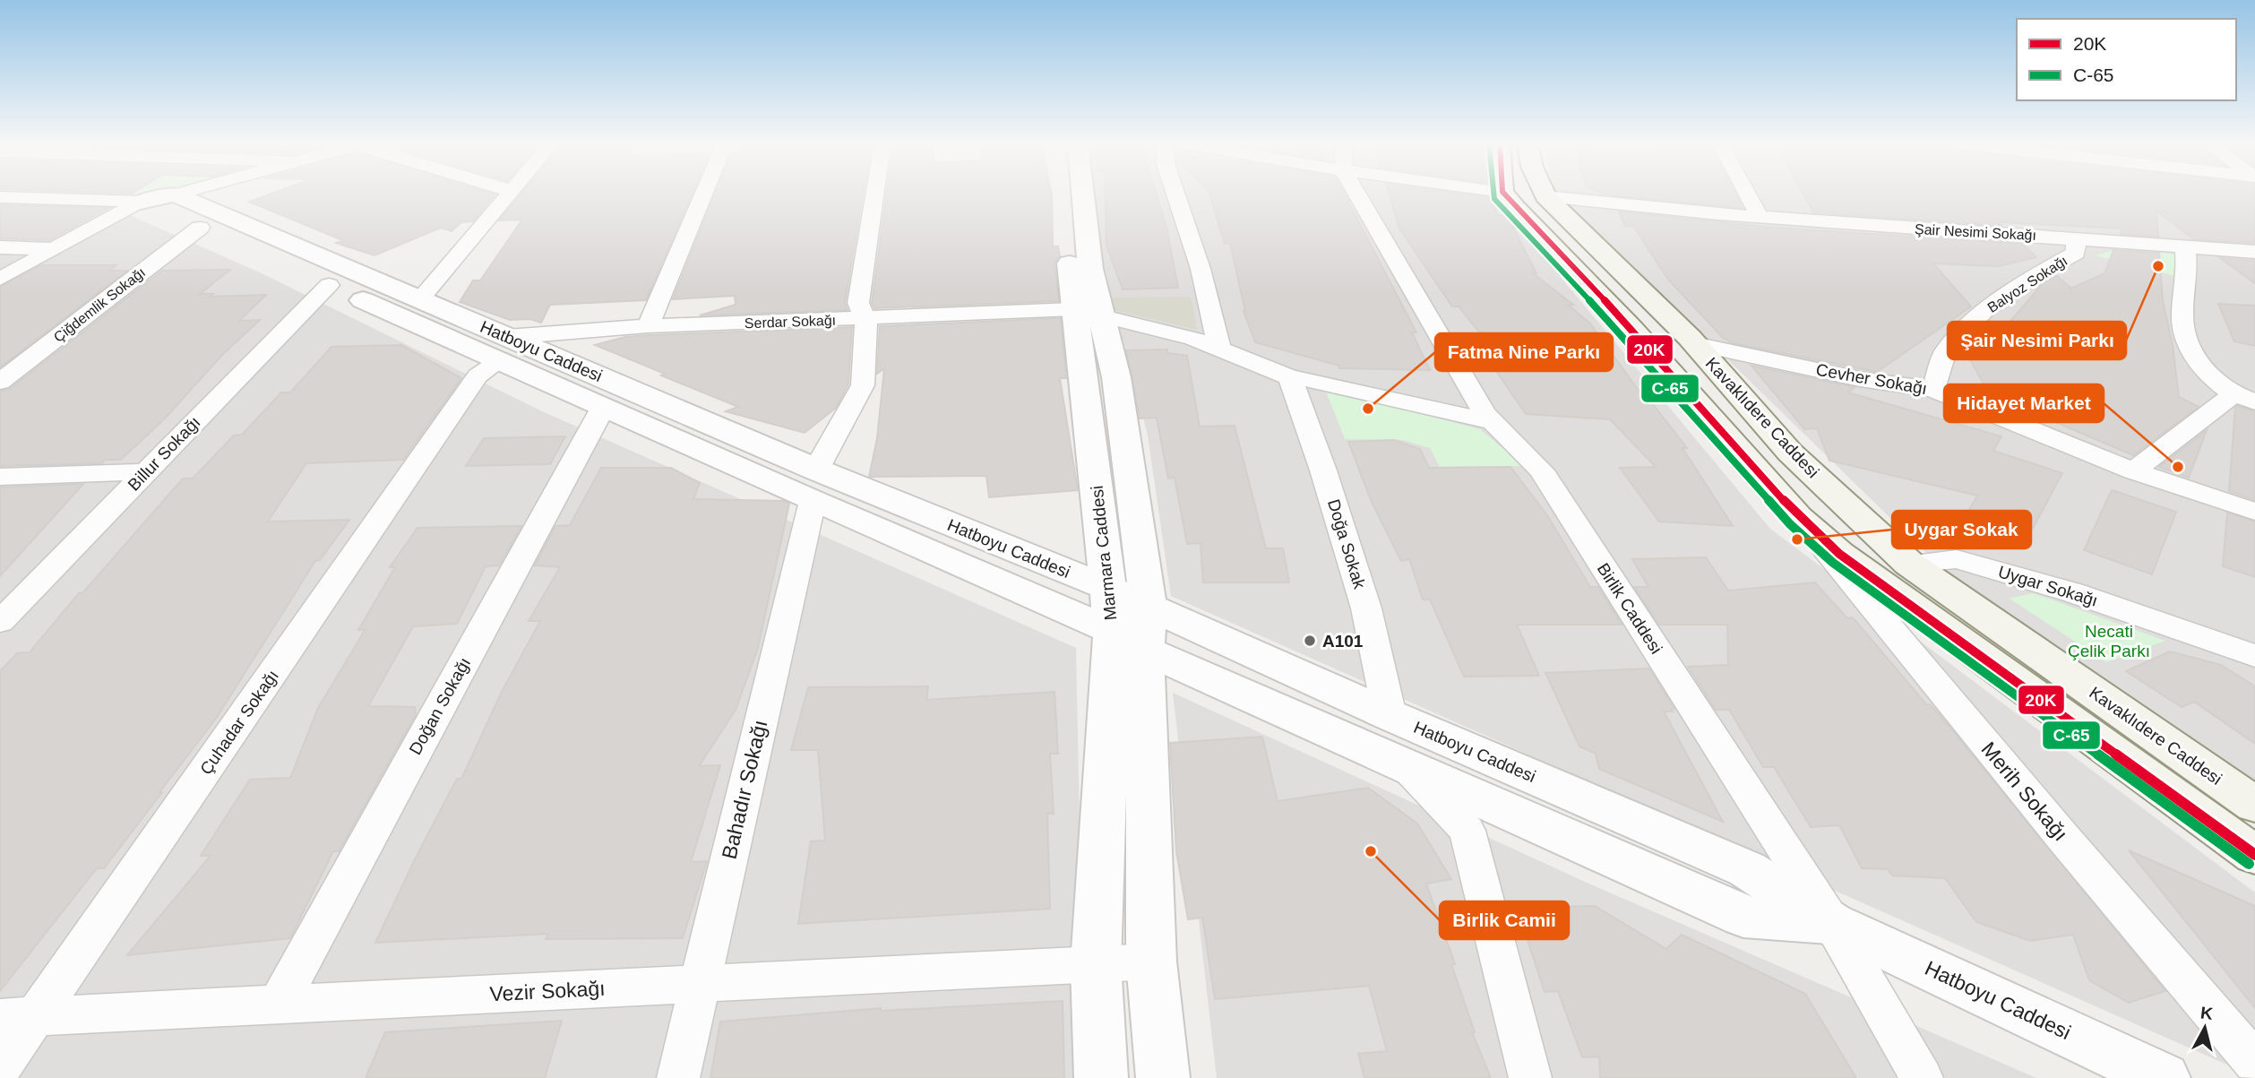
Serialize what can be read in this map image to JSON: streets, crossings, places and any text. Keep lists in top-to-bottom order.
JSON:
{
  "streets": {
    "main road": ["Kavaklıdere Caddesi"],
    "street": [
      "Şair Nesimi Sokağı",
      "Balyoz Sokağı",
      "Çiğdemlik Sokağı",
      "Serdar Sokağı",
      "Hatboyu Caddesi",
      "Cevher Sokağı",
      "Billur Sokağı",
      "Doğa Sokak",
      "Marmara Caddesi",
      "Uygar Sokağı",
      "Birlik Caddesi",
      "Doğan Sokağı",
      "Çuhadar Sokağı",
      "Bahadır Sokağı",
      "Merih Sokağı",
      "Vezir Sokağı"
    ]
  },
  "crossings": [
    ["Şair Nesimi Sokağı", "Balyoz Sokağı"],
    ["Şair Nesimi Sokağı", "Kavaklıdere Caddesi"],
    ["Balyoz Sokağı", "Cevher Sokağı"],
    ["Çiğdemlik Sokağı", "Hatboyu Caddesi"],
    ["Serdar Sokağı", "Hatboyu Caddesi"],
    ["Serdar Sokağı", "Doğa Sokak"],
    ["Serdar Sokağı", "Marmara Caddesi"],
    ["Serdar Sokağı", "Birlik Caddesi"],
    ["Serdar Sokağı", "Çuhadar Sokağı"],
    ["Serdar Sokağı", "Bahadır Sokağı"],
    ["Hatboyu Caddesi", "Billur Sokağı"],
    ["Hatboyu Caddesi", "Doğa Sokak"],
    ["Hatboyu Caddesi", "Marmara Caddesi"],
    ["Hatboyu Caddesi", "Birlik Caddesi"],
    ["Hatboyu Caddesi", "Doğan Sokağı"],
    ["Hatboyu Caddesi", "Çuhadar Sokağı"],
    ["Hatboyu Caddesi", "Bahadır Sokağı"],
    ["Cevher Sokağı", "Kavaklıdere Caddesi"],
    ["Kavaklıdere Caddesi", "Uygar Sokağı"],
    ["Marmara Caddesi", "Vezir Sokağı"],
    ["Doğan Sokağı", "Vezir Sokağı"],
    ["Çuhadar Sokağı", "Vezir Sokağı"],
    ["Bahadır Sokağı", "Vezir Sokağı"]
  ],
  "parks": ["Necati Çelik Parkı"],
  "places": [
    "Şair Nesimi Parkı",
    "Fatma Nine Parkı",
    "Hidayet Market",
    "Uygar Sokak",
    "A101",
    "Birlik Camii"
  ],
  "lines": ["transit line 20K", "transit line C-65"],
  "legend": ["20K", "C-65"],
  "north": "top"
}
